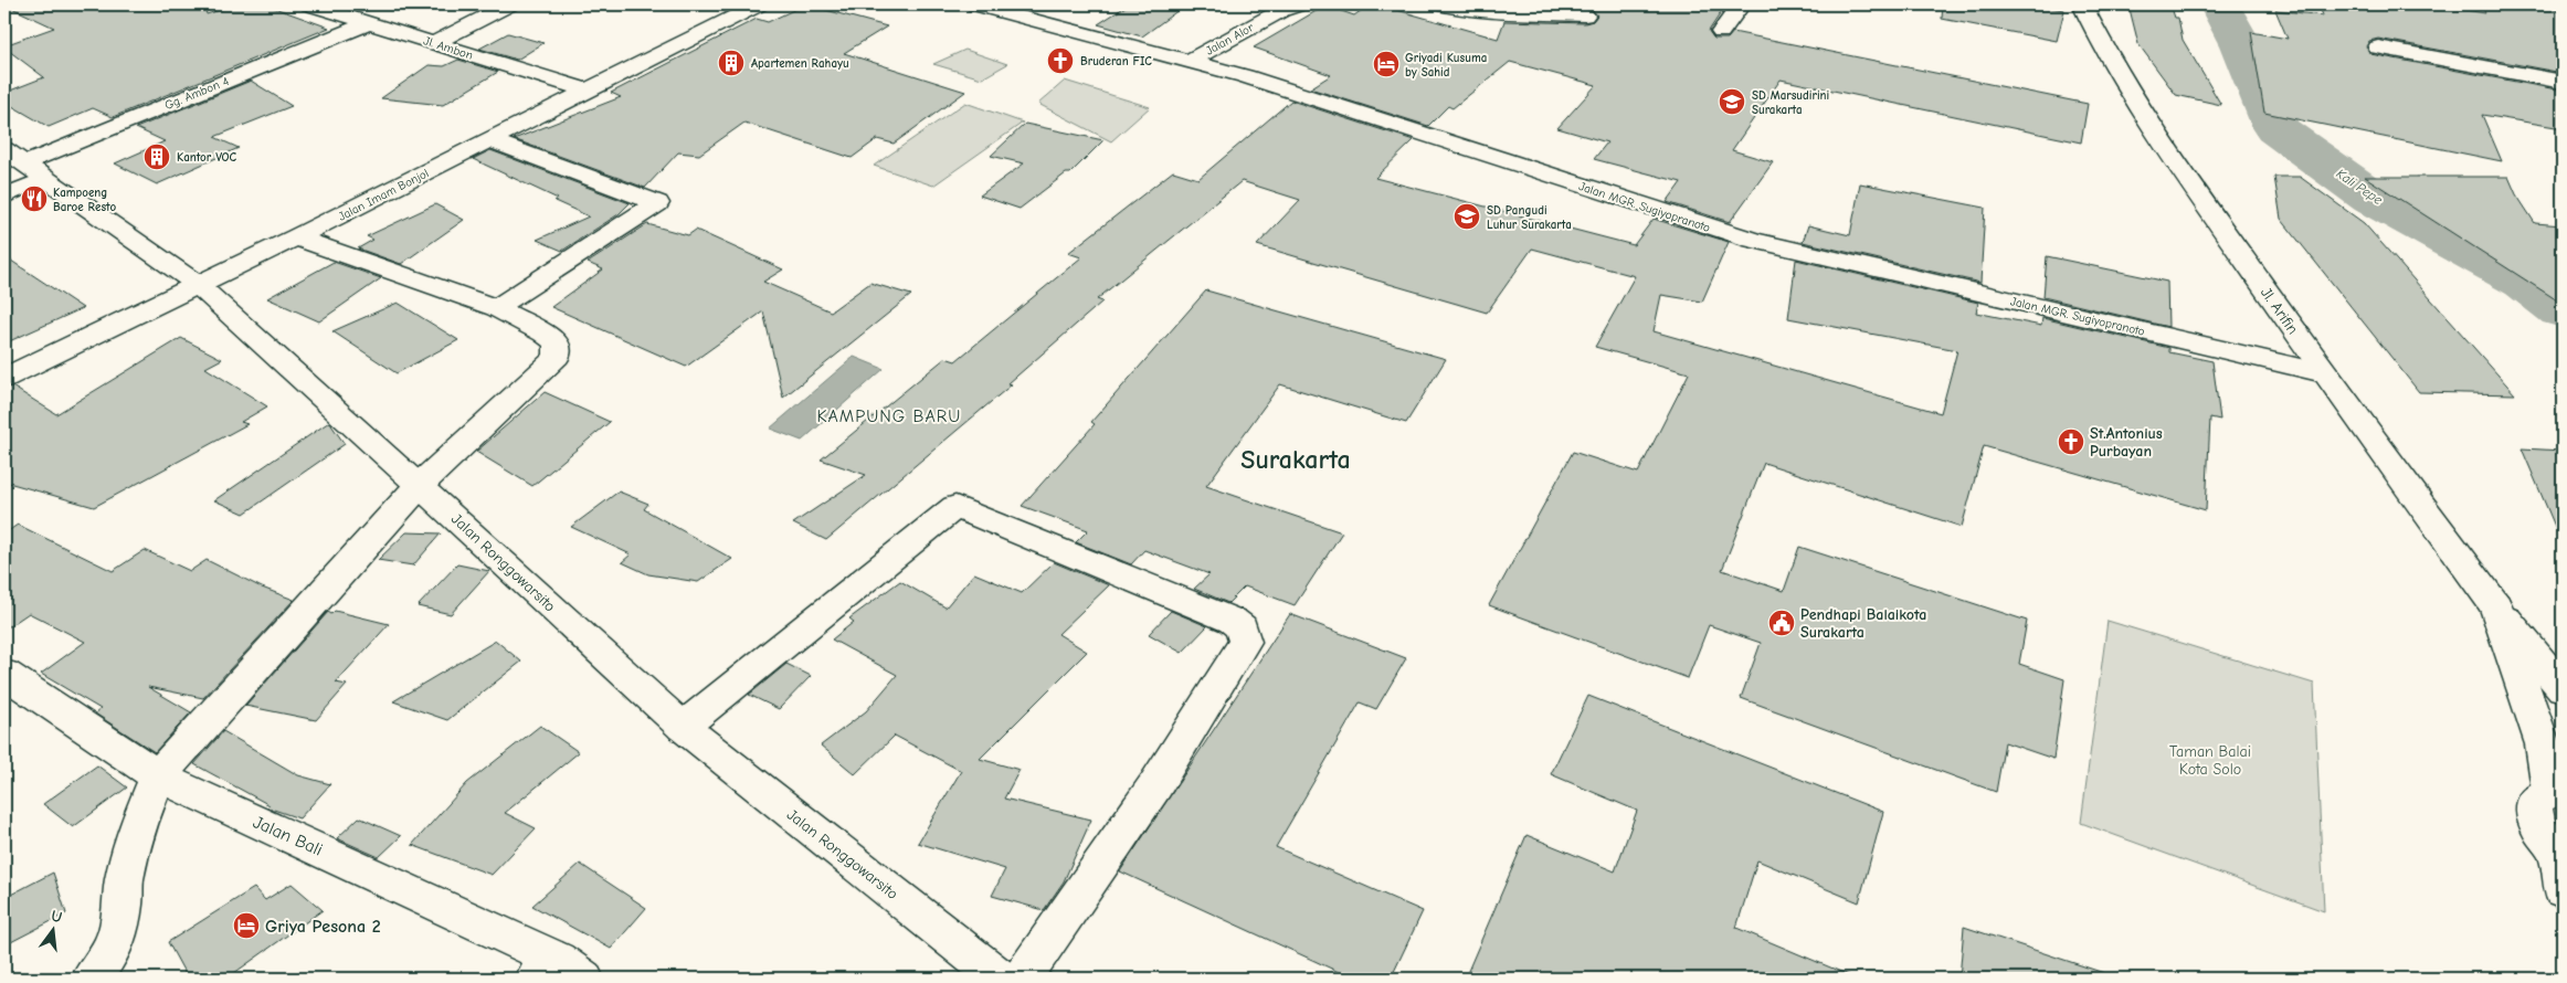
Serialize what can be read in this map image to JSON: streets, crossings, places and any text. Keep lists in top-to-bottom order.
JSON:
{
  "streets": {
    "street": [
      "Jalan Alor",
      "Jl. Ambon",
      "Gg. Ambon 4",
      "Jalan Imam Bonjol",
      "Jalan MGR. Sugiyopranoto",
      "Jl. Arifin",
      "Jalan Ronggowarsito",
      "Jalan Bali"
    ]
  },
  "crossings": [
    ["Jalan Alor", "Jalan MGR. Sugiyopranoto"],
    ["Jl. Ambon", "Gg. Ambon 4"],
    ["Jl. Ambon", "Jalan Imam Bonjol"],
    ["Gg. Ambon 4", "Jalan Ronggowarsito"],
    ["Jalan Imam Bonjol", "Jalan Ronggowarsito"],
    ["Jalan MGR. Sugiyopranoto", "Jl. Arifin"]
  ],
  "districts": ["KAMPUNG BARU", "Surakarta"],
  "water": ["Kali Pepe"],
  "parks": ["Taman Balai Kota Solo"],
  "places": {
    "church": ["Bruderan FIC", "St.Antonius Purbayan"],
    "building": ["Apartemen Rahayu", "Kantor VOC"],
    "hotel": ["Griyadi Kusuma by Sahid", "Griya Pesona 2"],
    "school or university": ["SD Marsudirini Surakarta", "SD Pangudi Luhur Surakarta"],
    "restaurant": ["Kampoeng Baroe Resto"],
    "public building": ["Pendhapi Balaikota Surakarta"]
  },
  "north": "top"
}
